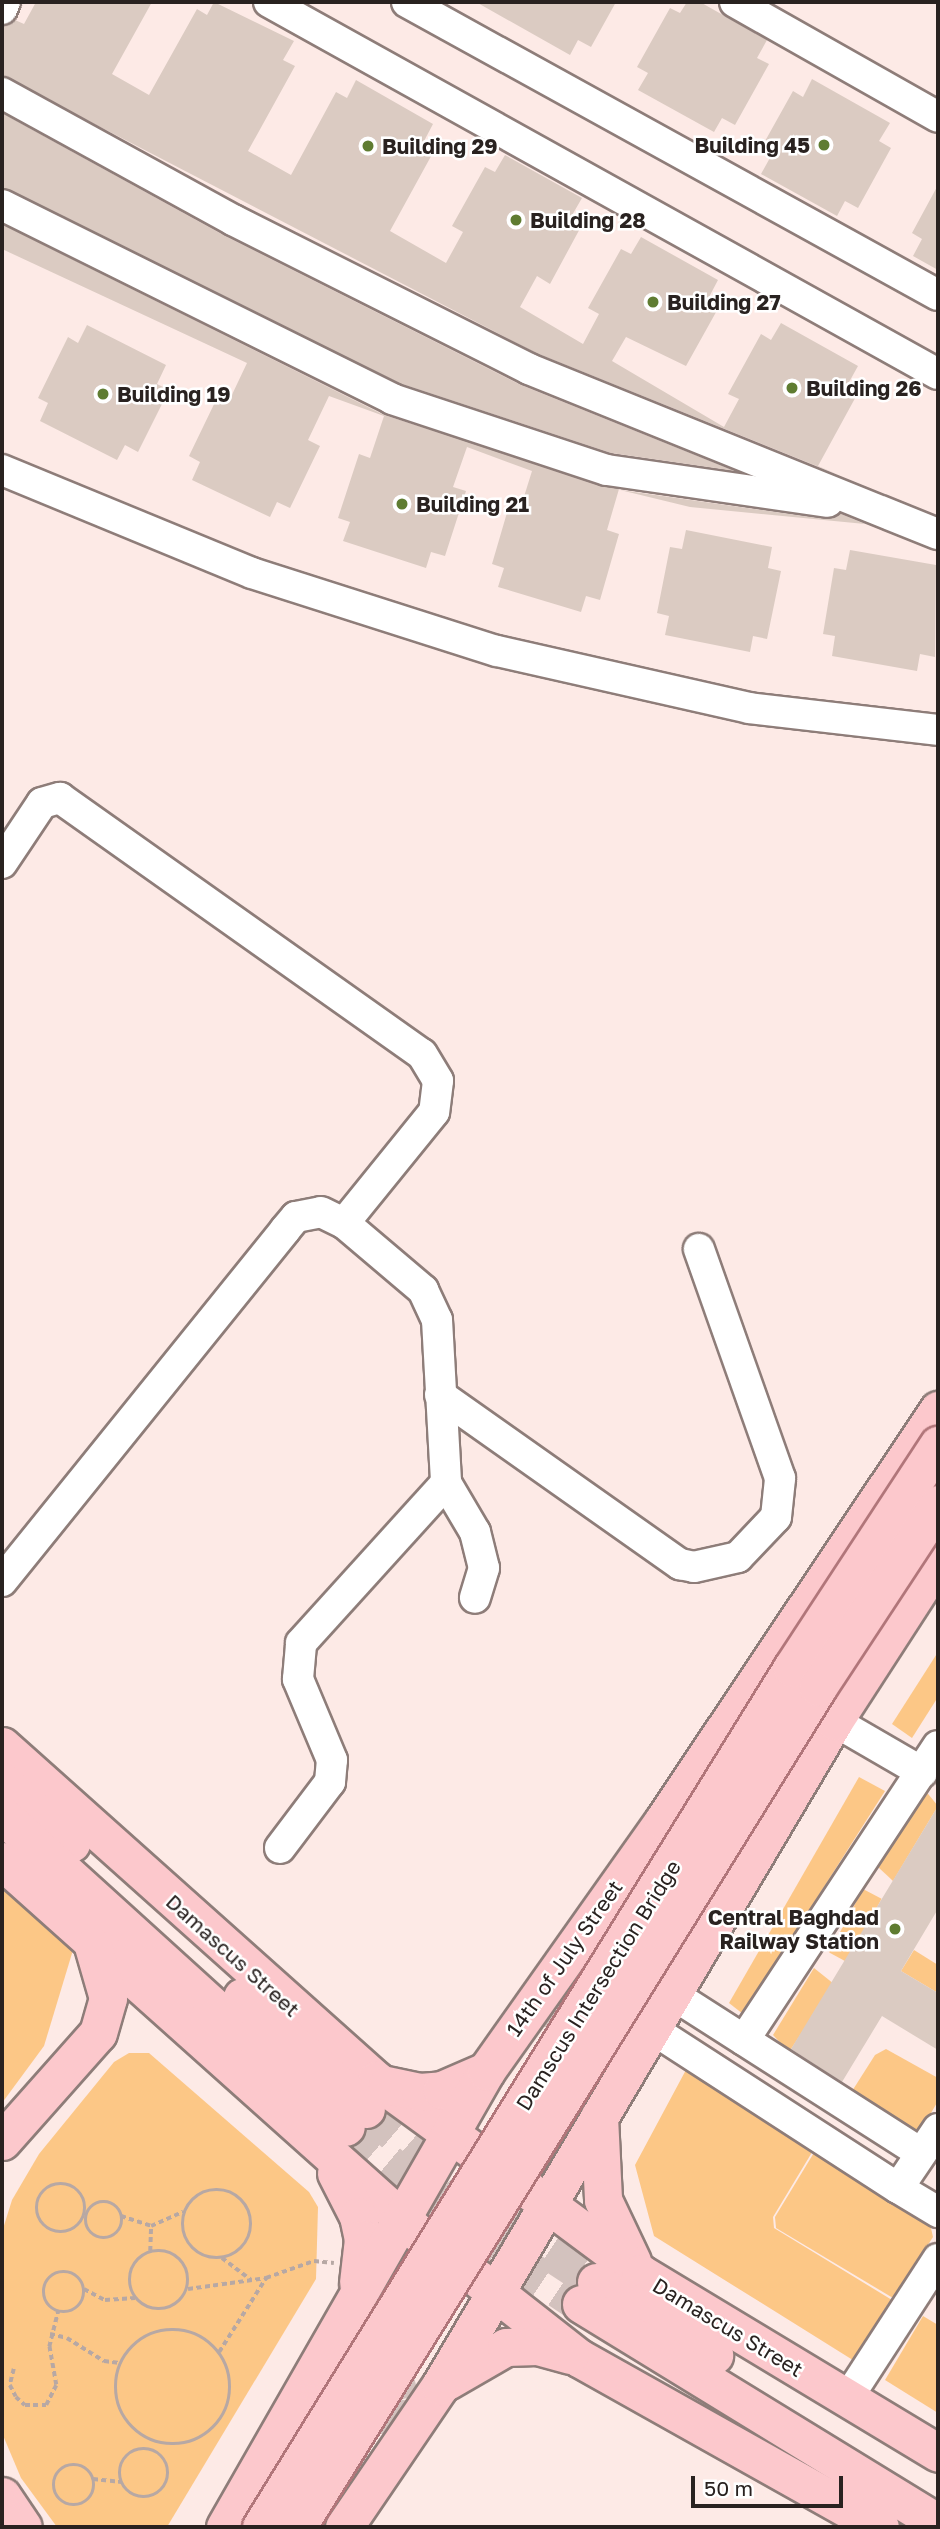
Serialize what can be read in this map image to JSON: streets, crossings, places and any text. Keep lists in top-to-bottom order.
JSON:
{
  "streets": {
    "main road": ["Damascus Street", "14th of July Street", "Damscus Intersection Bridge"]
  },
  "crossings": [
    ["Damascus Street", "14th of July Street"]
  ],
  "places": [
    "Building 45",
    "Building 29",
    "Building 28",
    "Building 27",
    "Building 26",
    "Building 19",
    "Building 21",
    "Central Baghdad Railway Station"
  ],
  "scale_bar": "50 m"
}
